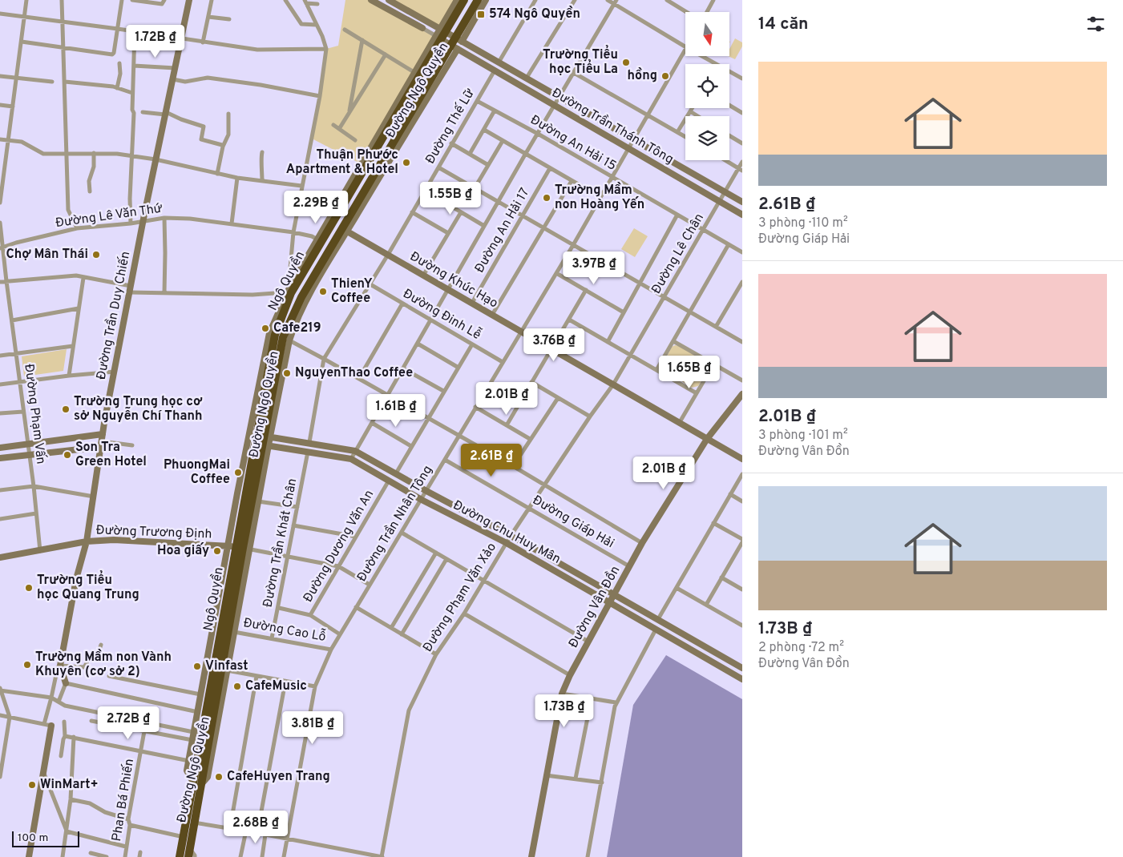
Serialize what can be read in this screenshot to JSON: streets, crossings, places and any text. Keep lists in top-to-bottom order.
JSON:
{
  "streets": {
    "highway": ["Đường Ngô Quyền", "Ngô Quyền"],
    "street": [
      "Đường Thế Lữ",
      "Đường Trần Thánh Tông",
      "Đường An Hải 15",
      "Đường Lê Văn Thứ",
      "Đường An Hải 17",
      "Đường Lê Chân",
      "Đường Khúc Hạo",
      "Đường Đinh Lễ",
      "Đường Trần Duy Chiến",
      "Đường Phạm Vấn",
      "Đường Giáp Hải",
      "Đường Trần Nhân Tông",
      "Đường Trương Định",
      "Đường Chu Huy Mân",
      "Đường Trần Khát Chân",
      "Đường Dương Văn An",
      "Đường Phạm Văn Xảo",
      "Đường Vân Đồn",
      "Đường Cao Lỗ",
      "Phan Bá Phiến"
    ]
  },
  "crossings": [
    ["Đường Ngô Quyền", "Đường Trần Thánh Tông"],
    ["Đường Ngô Quyền", "Đường Lê Văn Thứ"],
    ["Đường Ngô Quyền", "Đường Khúc Hạo"],
    ["Đường Ngô Quyền", "Ngô Quyền"],
    ["Đường Ngô Quyền", "Đường Trần Duy Chiến"],
    ["Đường Ngô Quyền", "Đường Trương Định"],
    ["Đường Ngô Quyền", "Đường Chu Huy Mân"],
    ["Đường Ngô Quyền", "Đường Cao Lỗ"],
    ["Đường Ngô Quyền", "Phan Bá Phiến"],
    ["Đường Thế Lữ", "Đường Trần Thánh Tông"],
    ["Đường Thế Lữ", "Đường An Hải 15"],
    ["Đường Thế Lữ", "Đường Khúc Hạo"],
    ["Đường Trần Thánh Tông", "Đường Lê Chân"],
    ["Đường Trần Thánh Tông", "Ngô Quyền"],
    ["Đường Trần Thánh Tông", "Đường Trần Nhân Tông"],
    ["Đường An Hải 15", "Đường Lê Chân"],
    ["Đường An Hải 15", "Đường Trần Nhân Tông"],
    ["Đường Lê Văn Thứ", "Đường Trần Duy Chiến"],
    ["Đường Lê Văn Thứ", "Đường Phạm Vấn"],
    ["Đường An Hải 17", "Đường Khúc Hạo"],
    ["Đường Lê Chân", "Đường Phạm Văn Xảo"],
    ["Đường Khúc Hạo", "Ngô Quyền"],
    ["Đường Khúc Hạo", "Đường Trần Nhân Tông"],
    ["Đường Khúc Hạo", "Đường Phạm Văn Xảo"],
    ["Đường Khúc Hạo", "Đường Vân Đồn"],
    ["Ngô Quyền", "Đường Trương Định"],
    ["Ngô Quyền", "Đường Chu Huy Mân"],
    ["Đường Đinh Lễ", "Đường Trần Nhân Tông"],
    ["Đường Trần Duy Chiến", "Đường Trương Định"],
    ["Đường Phạm Vấn", "Đường Trương Định"],
    ["Đường Giáp Hải", "Đường Trần Nhân Tông"],
    ["Đường Giáp Hải", "Đường Phạm Văn Xảo"],
    ["Đường Giáp Hải", "Đường Vân Đồn"],
    ["Đường Trần Nhân Tông", "Đường Chu Huy Mân"],
    ["Đường Trần Nhân Tông", "Đường Cao Lỗ"],
    ["Đường Chu Huy Mân", "Đường Trần Khát Chân"],
    ["Đường Chu Huy Mân", "Đường Dương Văn An"],
    ["Đường Chu Huy Mân", "Đường Phạm Văn Xảo"],
    ["Đường Chu Huy Mân", "Đường Vân Đồn"],
    ["Đường Trần Khát Chân", "Đường Dương Văn An"],
    ["Đường Trần Khát Chân", "Đường Cao Lỗ"]
  ],
  "places": {
    "transit": ["574 Ngô Quyền"],
    "other": [
      "Trường Tiểu học Tiểu La",
      "hồng",
      "Thuận Phước Apartment & Hotel",
      "Trường Mầm non Hoàng Yến",
      "Chợ Mân Thái",
      "ThienY Coffee",
      "Cafe219",
      "NguyenThao Coffee",
      "Trường Trung học cơ sở Nguyễn Chí Thanh",
      "Son Tra Green Hotel",
      "PhuongMai Coffee",
      "Hoa giấy",
      "Trường Tiểu học Quang Trung",
      "Trường Mầm non Vành Khuyên (cơ sở 2)",
      "Vinfast",
      "CafeMusic",
      "CafeHuyen Trang",
      "WinMart+"
    ]
  },
  "scale_bar": "100 m",
  "north": "bottom",
  "page": {
    "heading": "14 căn",
    "price": [
      "1.72B ₫",
      "1.55B ₫",
      "2.29B ₫",
      "3.97B ₫",
      "3.76B ₫",
      "1.65B ₫",
      "2.01B ₫",
      "1.61B ₫",
      "2.61B ₫",
      "2.01B ₫",
      "1.73B ₫",
      "2.72B ₫",
      "3.81B ₫",
      "2.68B ₫"
    ],
    "list": [
      {
        "name": "2.61B ₫",
        "note": "3 phòng · 110 m² · Đường Giáp Hải"
      },
      {
        "name": "2.01B ₫",
        "note": "3 phòng · 101 m² · Đường Vân Đồn"
      },
      {
        "name": "1.73B ₫",
        "note": "2 phòng · 72 m² · Đường Vân Đồn"
      }
    ],
    "scale": "100 m"
  }
}
